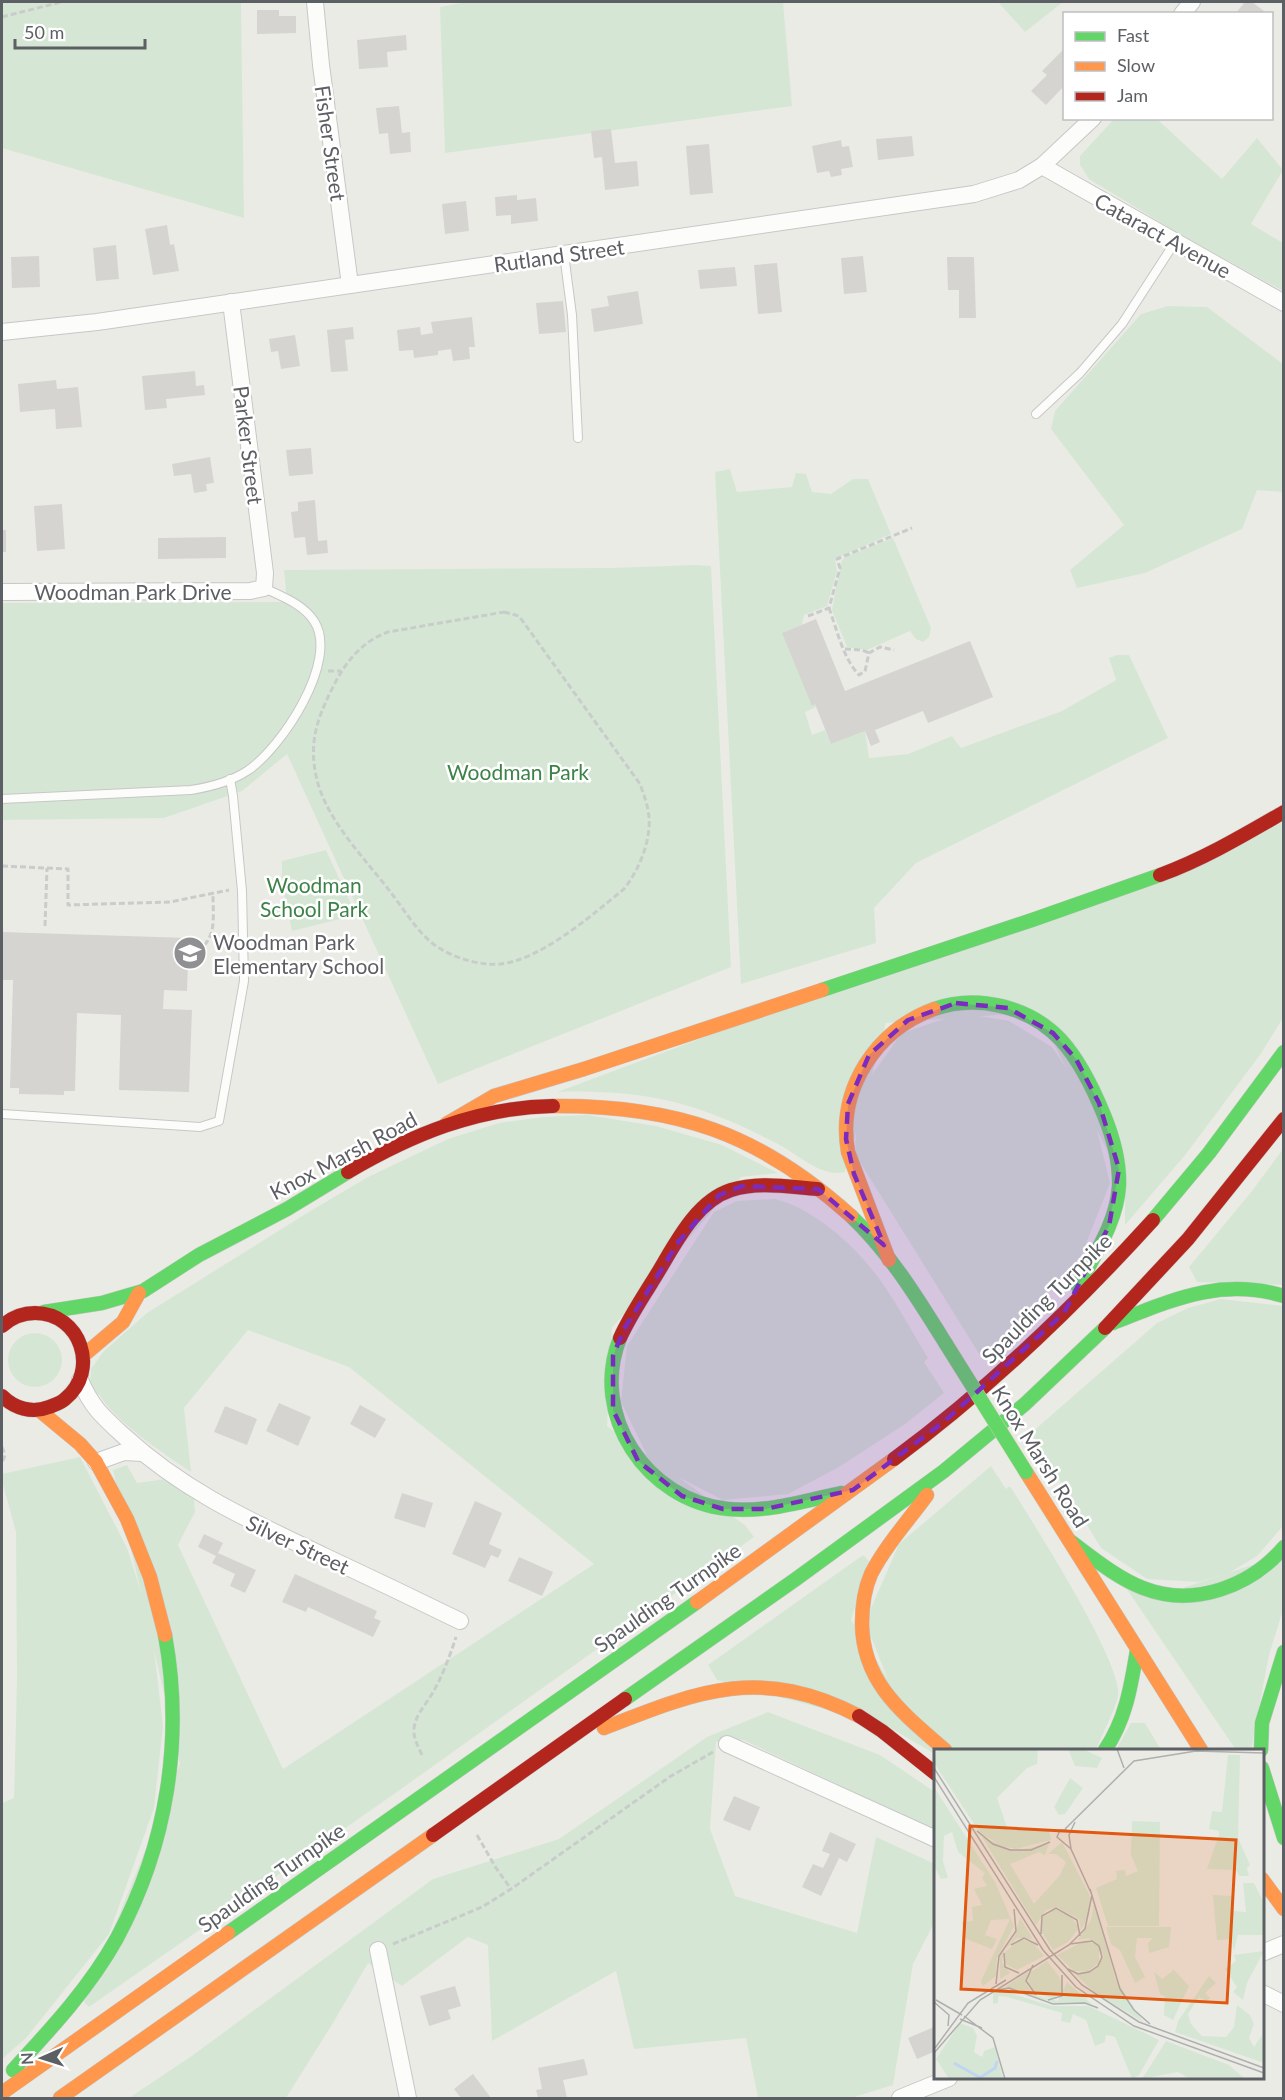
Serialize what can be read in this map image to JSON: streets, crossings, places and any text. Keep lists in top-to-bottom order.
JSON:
{
  "streets": {
    "main road": ["Knox Marsh Road", "Spaulding Turnpike"],
    "street": [
      "Fisher Street",
      "Cataract Avenue",
      "Rutland Street",
      "Parker Street",
      "Woodman Park Drive",
      "Silver Street"
    ]
  },
  "crossings": [
    ["Fisher Street", "Rutland Street"],
    ["Cataract Avenue", "Rutland Street"],
    ["Rutland Street", "Parker Street"],
    ["Parker Street", "Woodman Park Drive"]
  ],
  "parks": ["Woodman Park", "Woodman School Park"],
  "places": {
    "school or university": ["Woodman Park Elementary School"]
  },
  "legend": ["Fast", "Slow", "Jam"],
  "scale_bar": "50 m",
  "north": "left"
}
